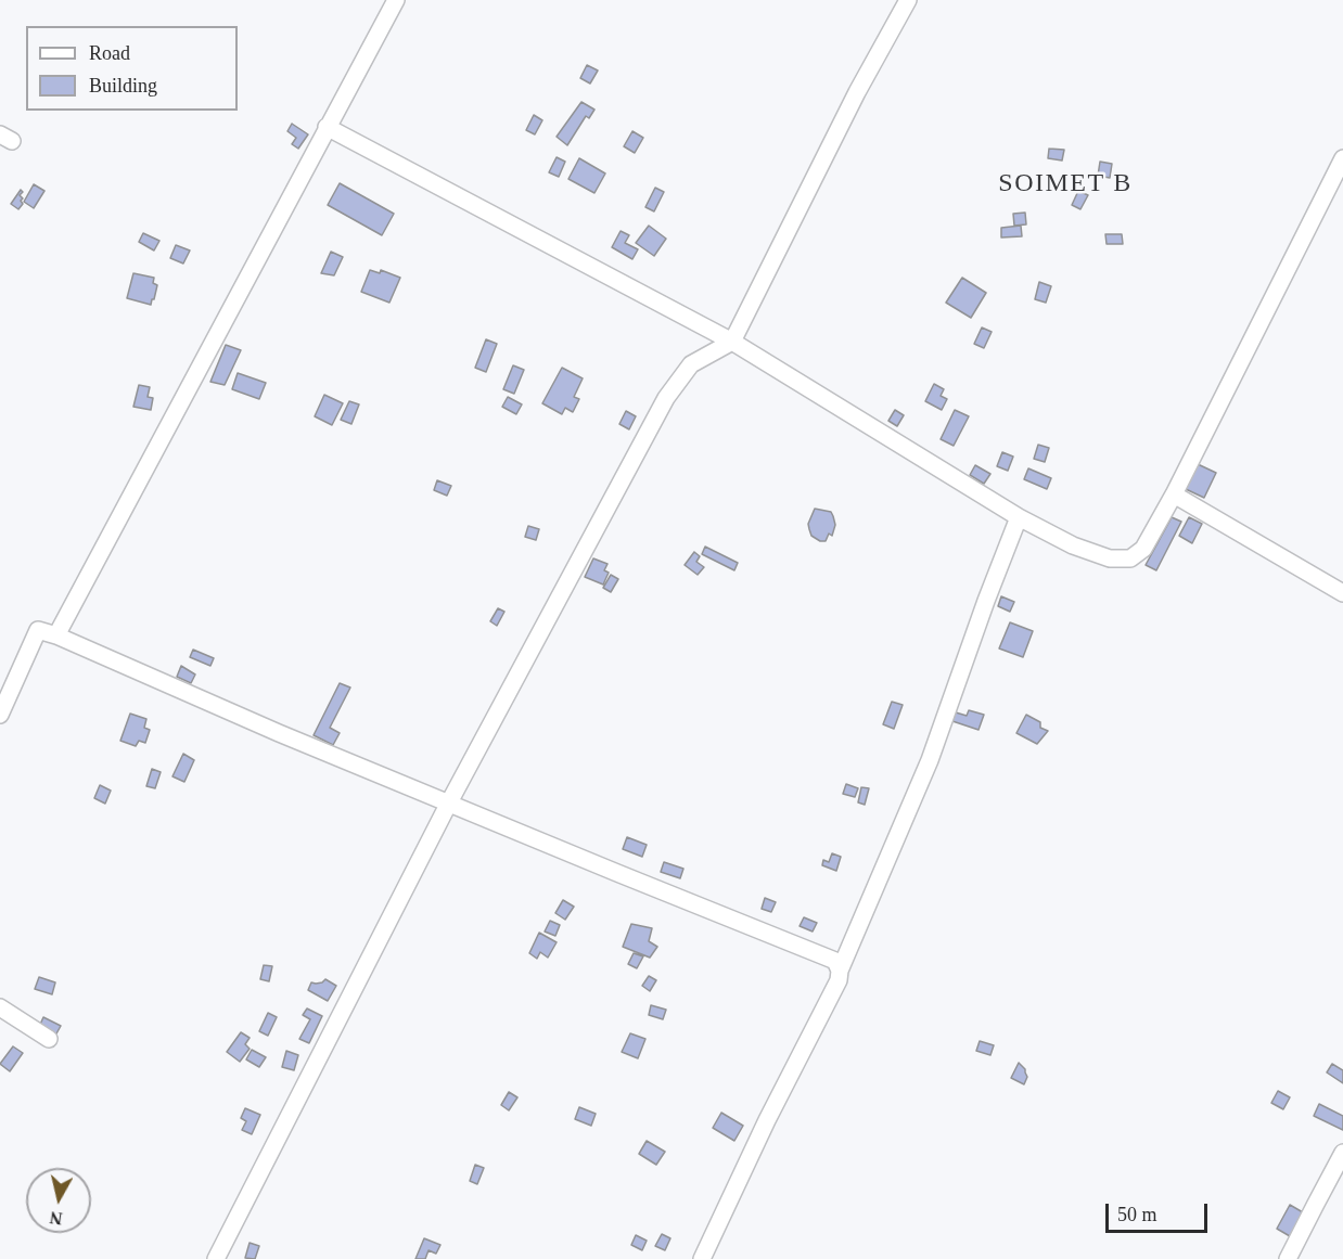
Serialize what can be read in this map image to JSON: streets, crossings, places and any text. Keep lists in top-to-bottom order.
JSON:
{
  "districts": ["SOIMET B"],
  "legend": ["Road", "Building"],
  "scale_bar": "50 m",
  "north": "bottom"
}
